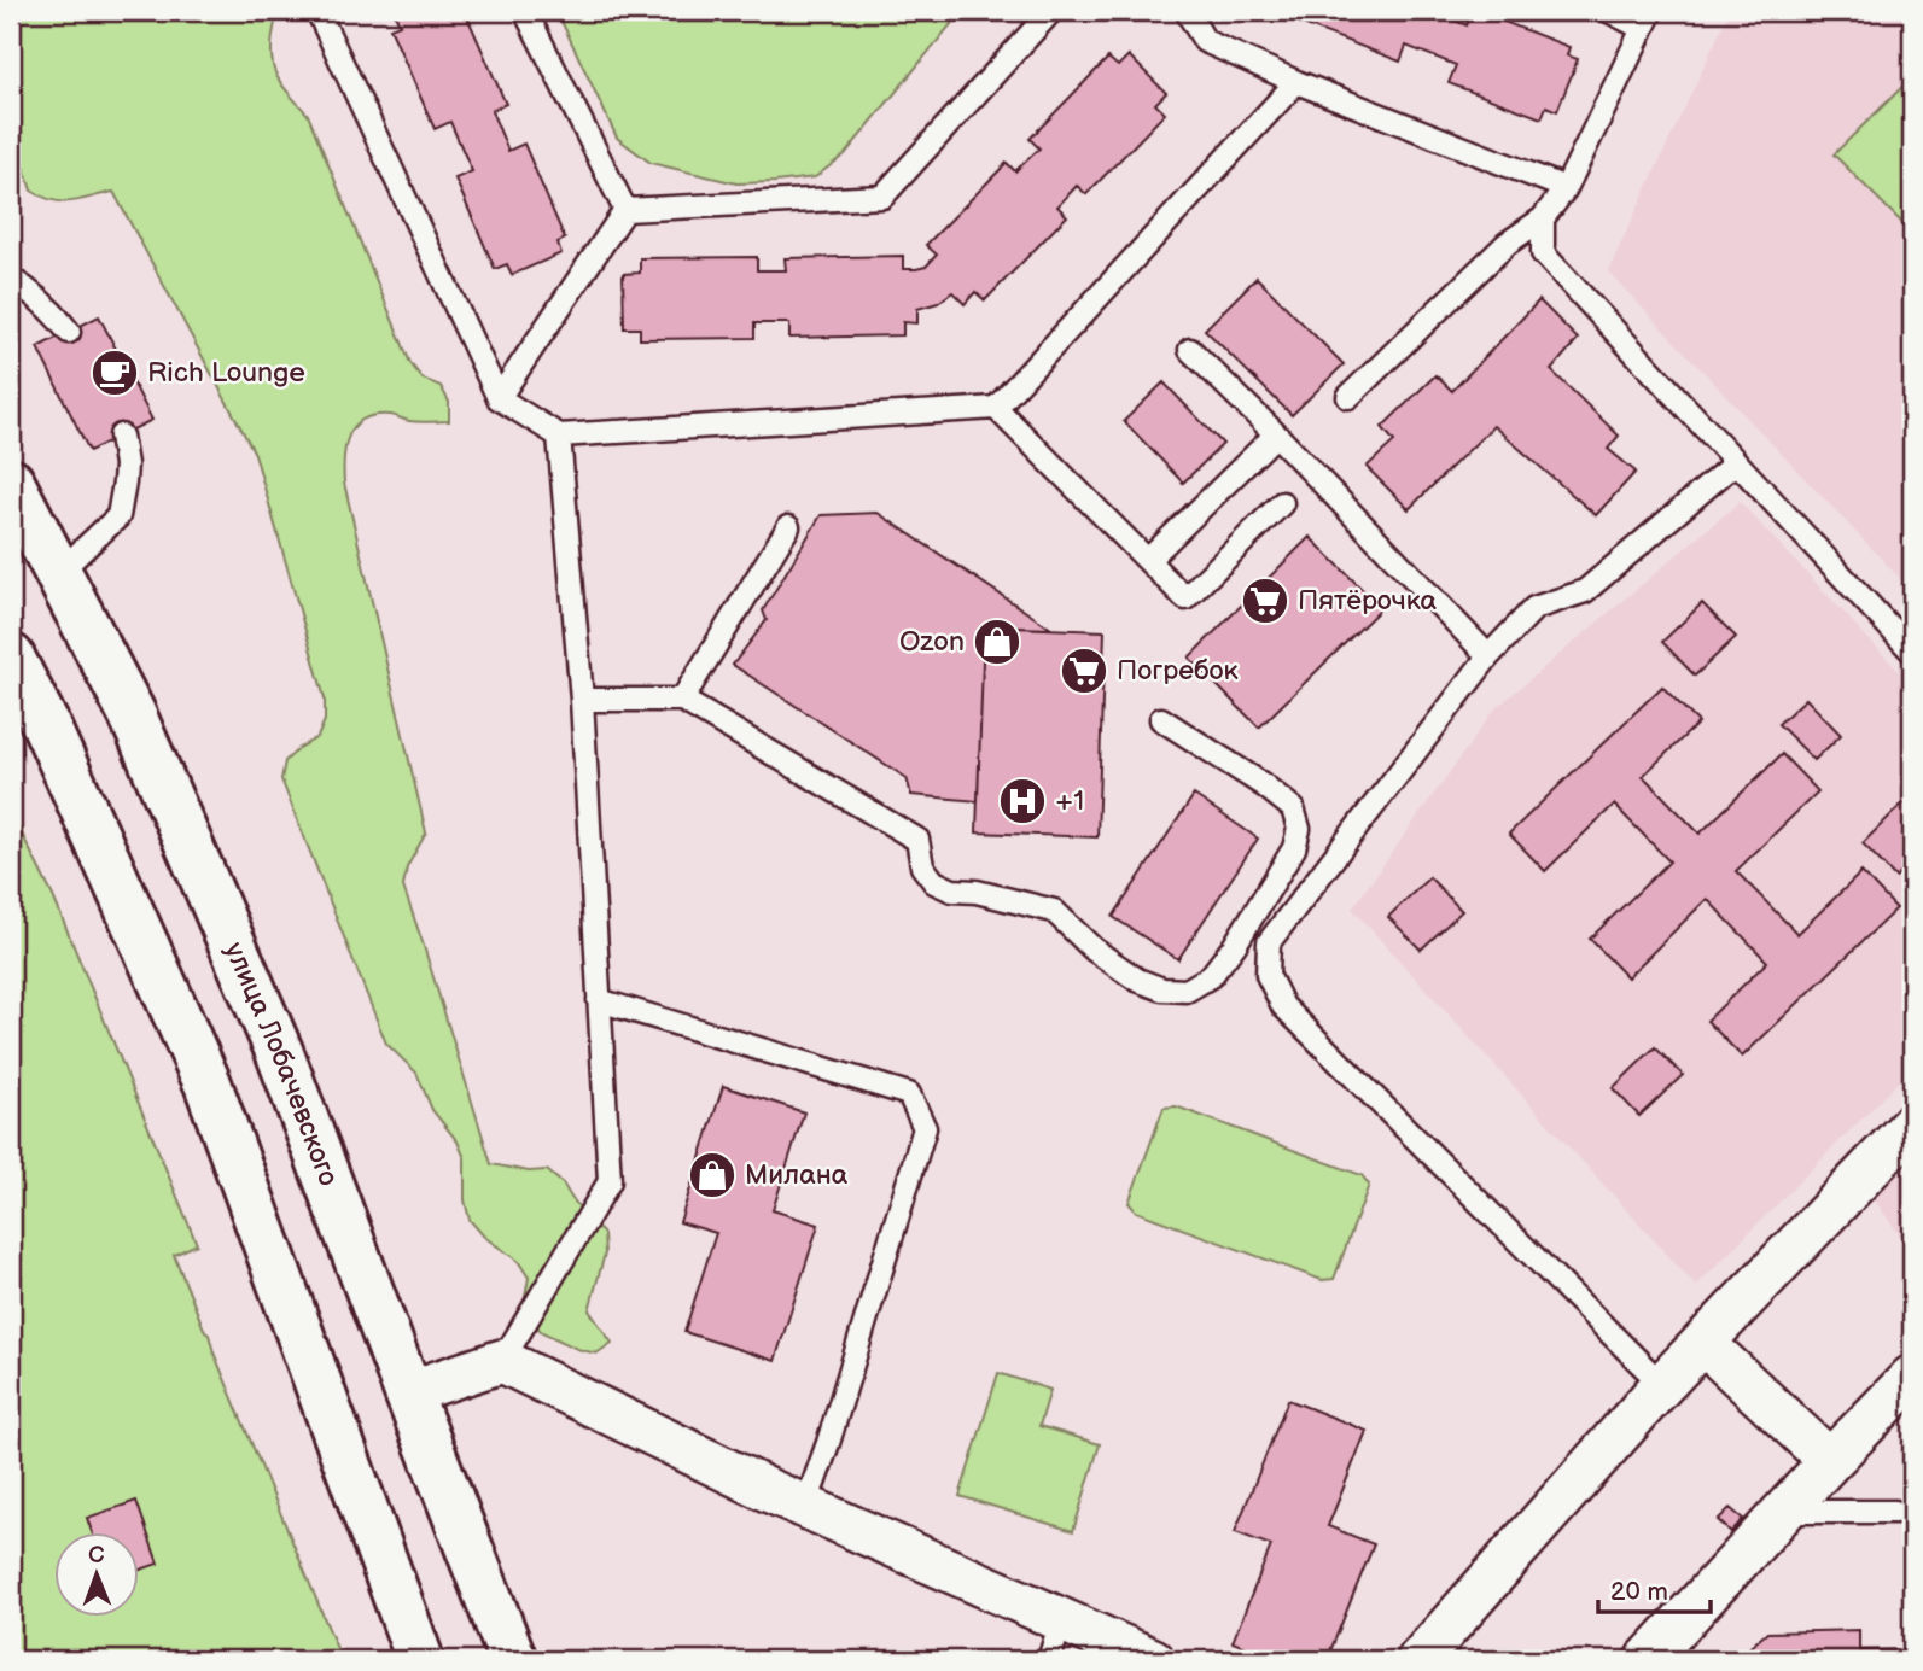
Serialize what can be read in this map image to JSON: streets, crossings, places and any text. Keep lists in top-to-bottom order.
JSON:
{
  "streets": {
    "main road": ["улица Лобачевского"]
  },
  "places": {
    "cafe": ["Rich Lounge"],
    "supermarket": ["Пятёрочка", "Погребок"],
    "shop": ["Ozon", "Милана"],
    "hospital": ["+1"]
  },
  "scale_bar": "20 m",
  "north": "top"
}
